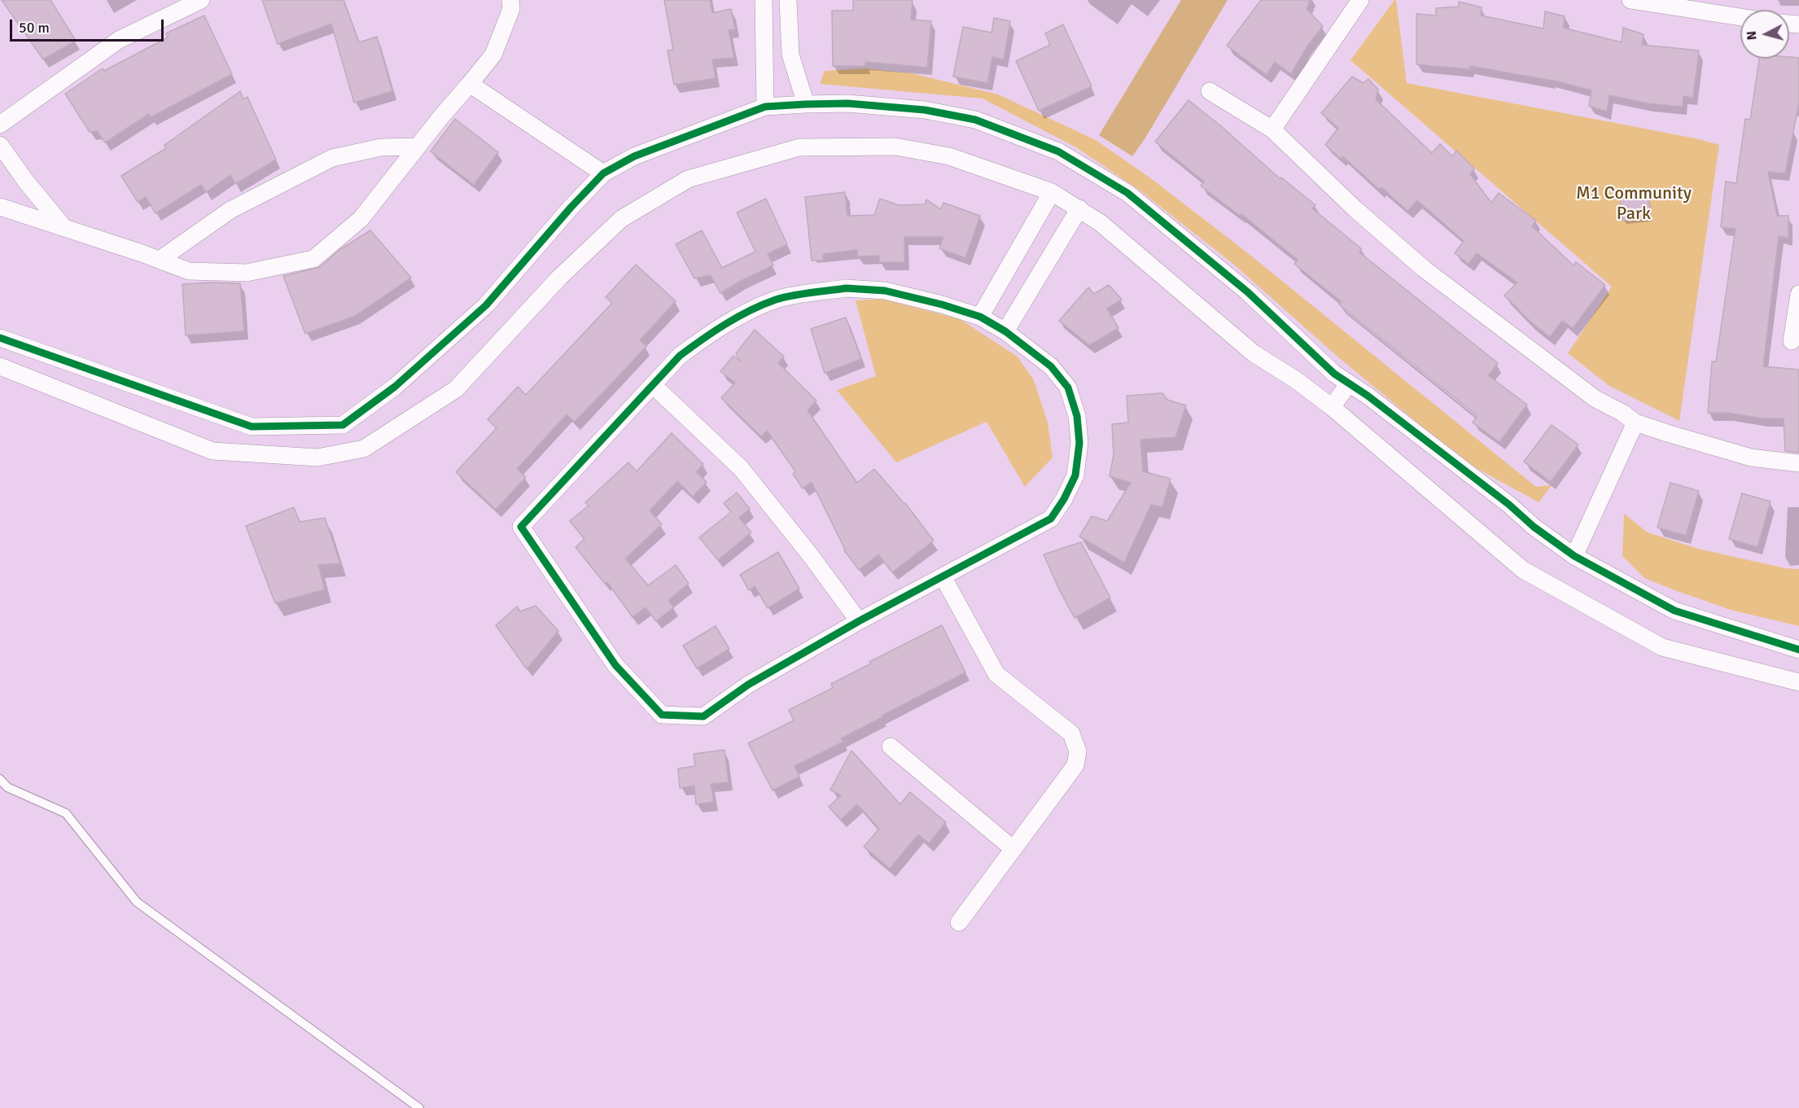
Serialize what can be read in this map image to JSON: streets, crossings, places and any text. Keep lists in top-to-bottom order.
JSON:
{
  "parks": ["M1 Community Park"],
  "scale_bar": "50 m",
  "north": "left"
}
